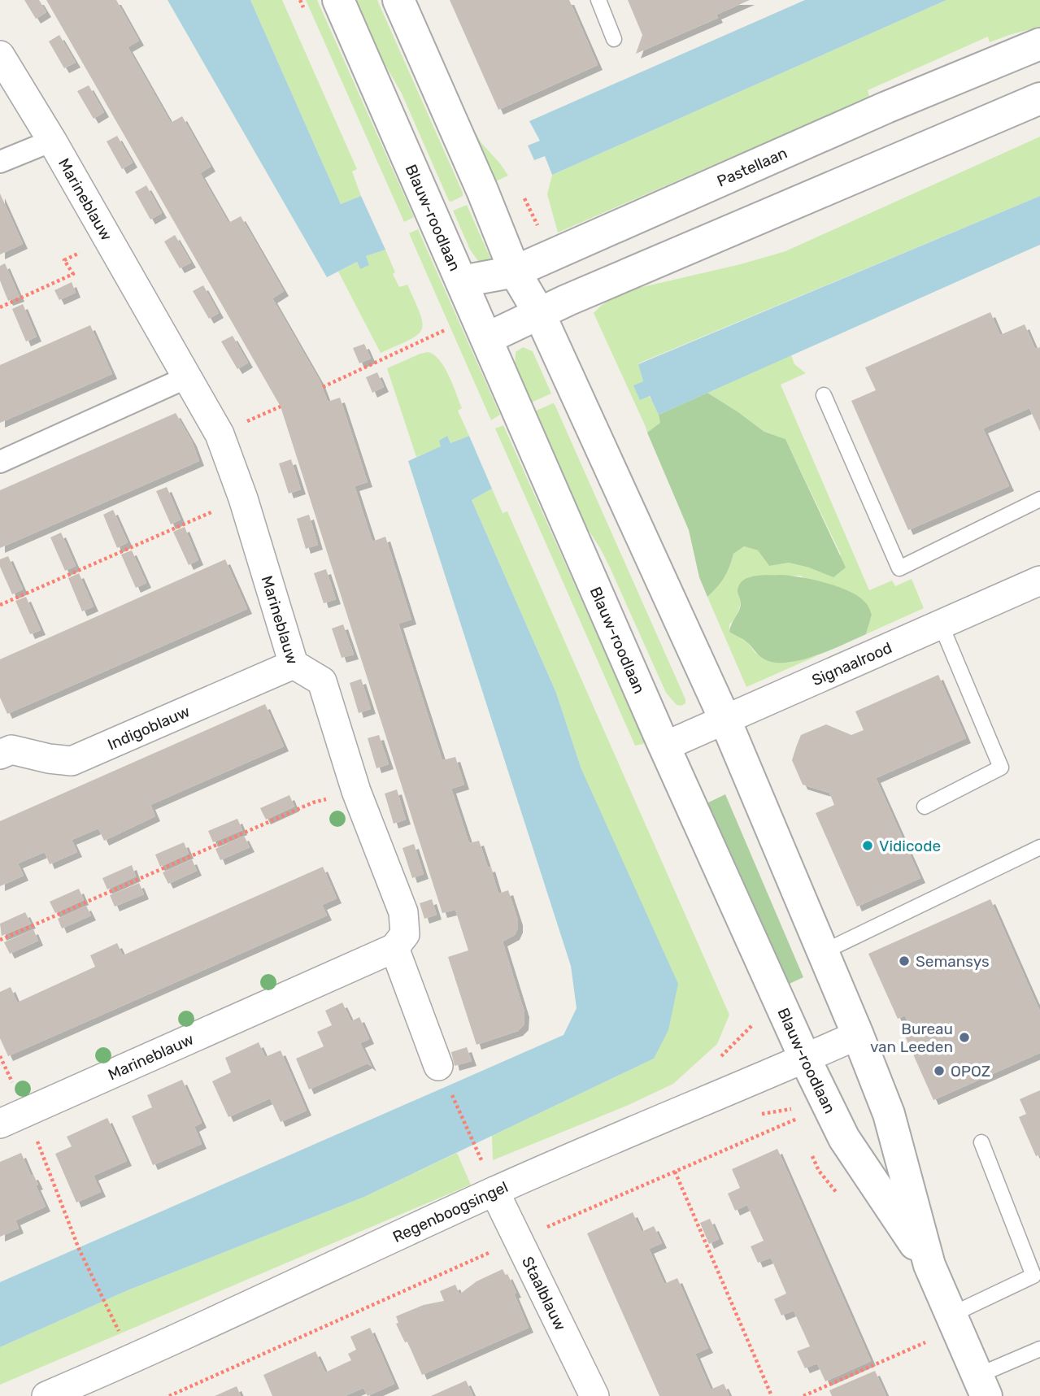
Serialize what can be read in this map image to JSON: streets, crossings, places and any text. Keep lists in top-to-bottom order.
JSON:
{
  "streets": {
    "street": [
      "Pastellaan",
      "Marineblauw",
      "Blauw-roodlaan",
      "Signaalrood",
      "Indigoblauw",
      "Regenboogsingel",
      "Staalblauw"
    ]
  },
  "crossings": [
    ["Pastellaan", "Blauw-roodlaan"],
    ["Marineblauw", "Indigoblauw"],
    ["Blauw-roodlaan", "Signaalrood"],
    ["Blauw-roodlaan", "Regenboogsingel"],
    ["Regenboogsingel", "Staalblauw"]
  ],
  "places": [
    "Vidicode",
    "Semansys",
    "Bureau van Leeden",
    "OPOZ"
  ]
}
